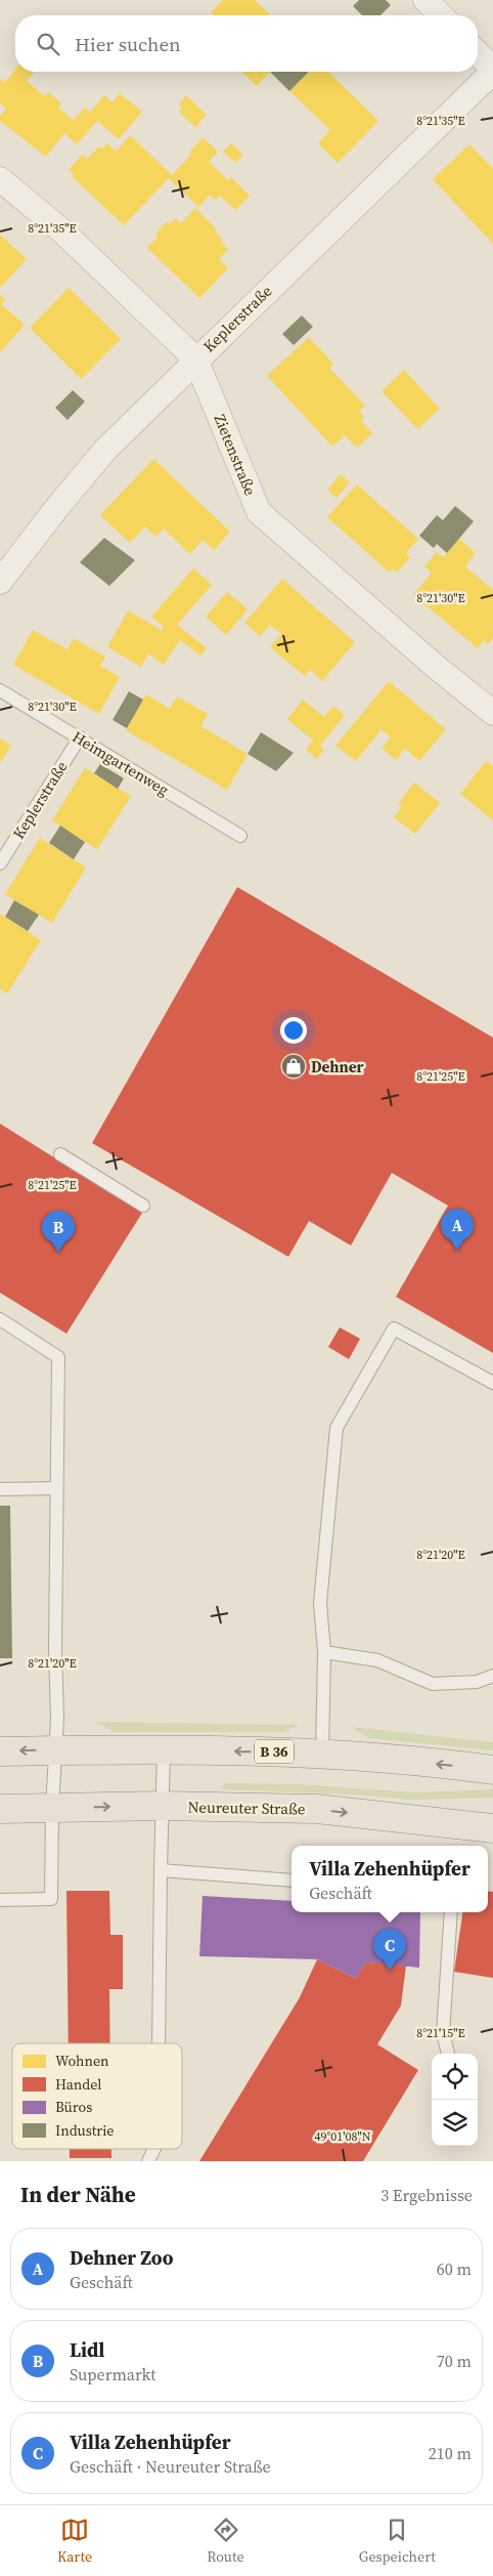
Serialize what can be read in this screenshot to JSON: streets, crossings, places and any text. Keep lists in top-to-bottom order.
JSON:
{
  "streets": {
    "main road": ["B 36", "Neureuter Straße"],
    "street": ["Keplerstraße", "Zietenstraße"],
    "lane": ["Heimgartenweg"]
  },
  "crossings": [
    ["Keplerstraße", "Zietenstraße"],
    ["Keplerstraße", "Heimgartenweg"]
  ],
  "places": {
    "shop": ["Dehner"]
  },
  "legend": [
    "Wohnen",
    "Handel",
    "Büros",
    "Industrie"
  ],
  "page": {
    "search": "Hier suchen",
    "pins": ["A", "B", "C"],
    "popup": ["Villa Zehenhüpfer", "Geschäft"],
    "heading": ["In der Nähe", "3 Ergebnisse"],
    "list": [
      {
        "mark": "A",
        "name": "Dehner Zoo",
        "note": "Geschäft",
        "value": "60 m"
      },
      {
        "mark": "B",
        "name": "Lidl",
        "note": "Supermarkt",
        "value": "70 m"
      },
      {
        "mark": "C",
        "name": "Villa Zehenhüpfer",
        "note": "Geschäft · Neureuter Straße",
        "value": "210 m"
      }
    ],
    "nav": ["Karte", "Route", "Gespeichert"]
  },
  "coordinates": [
    "8°21'35\"E",
    "8°21'30\"E",
    "8°21'25\"E",
    "8°21'20\"E",
    "8°21'15\"E",
    "49°01'08\"N"
  ]
}
